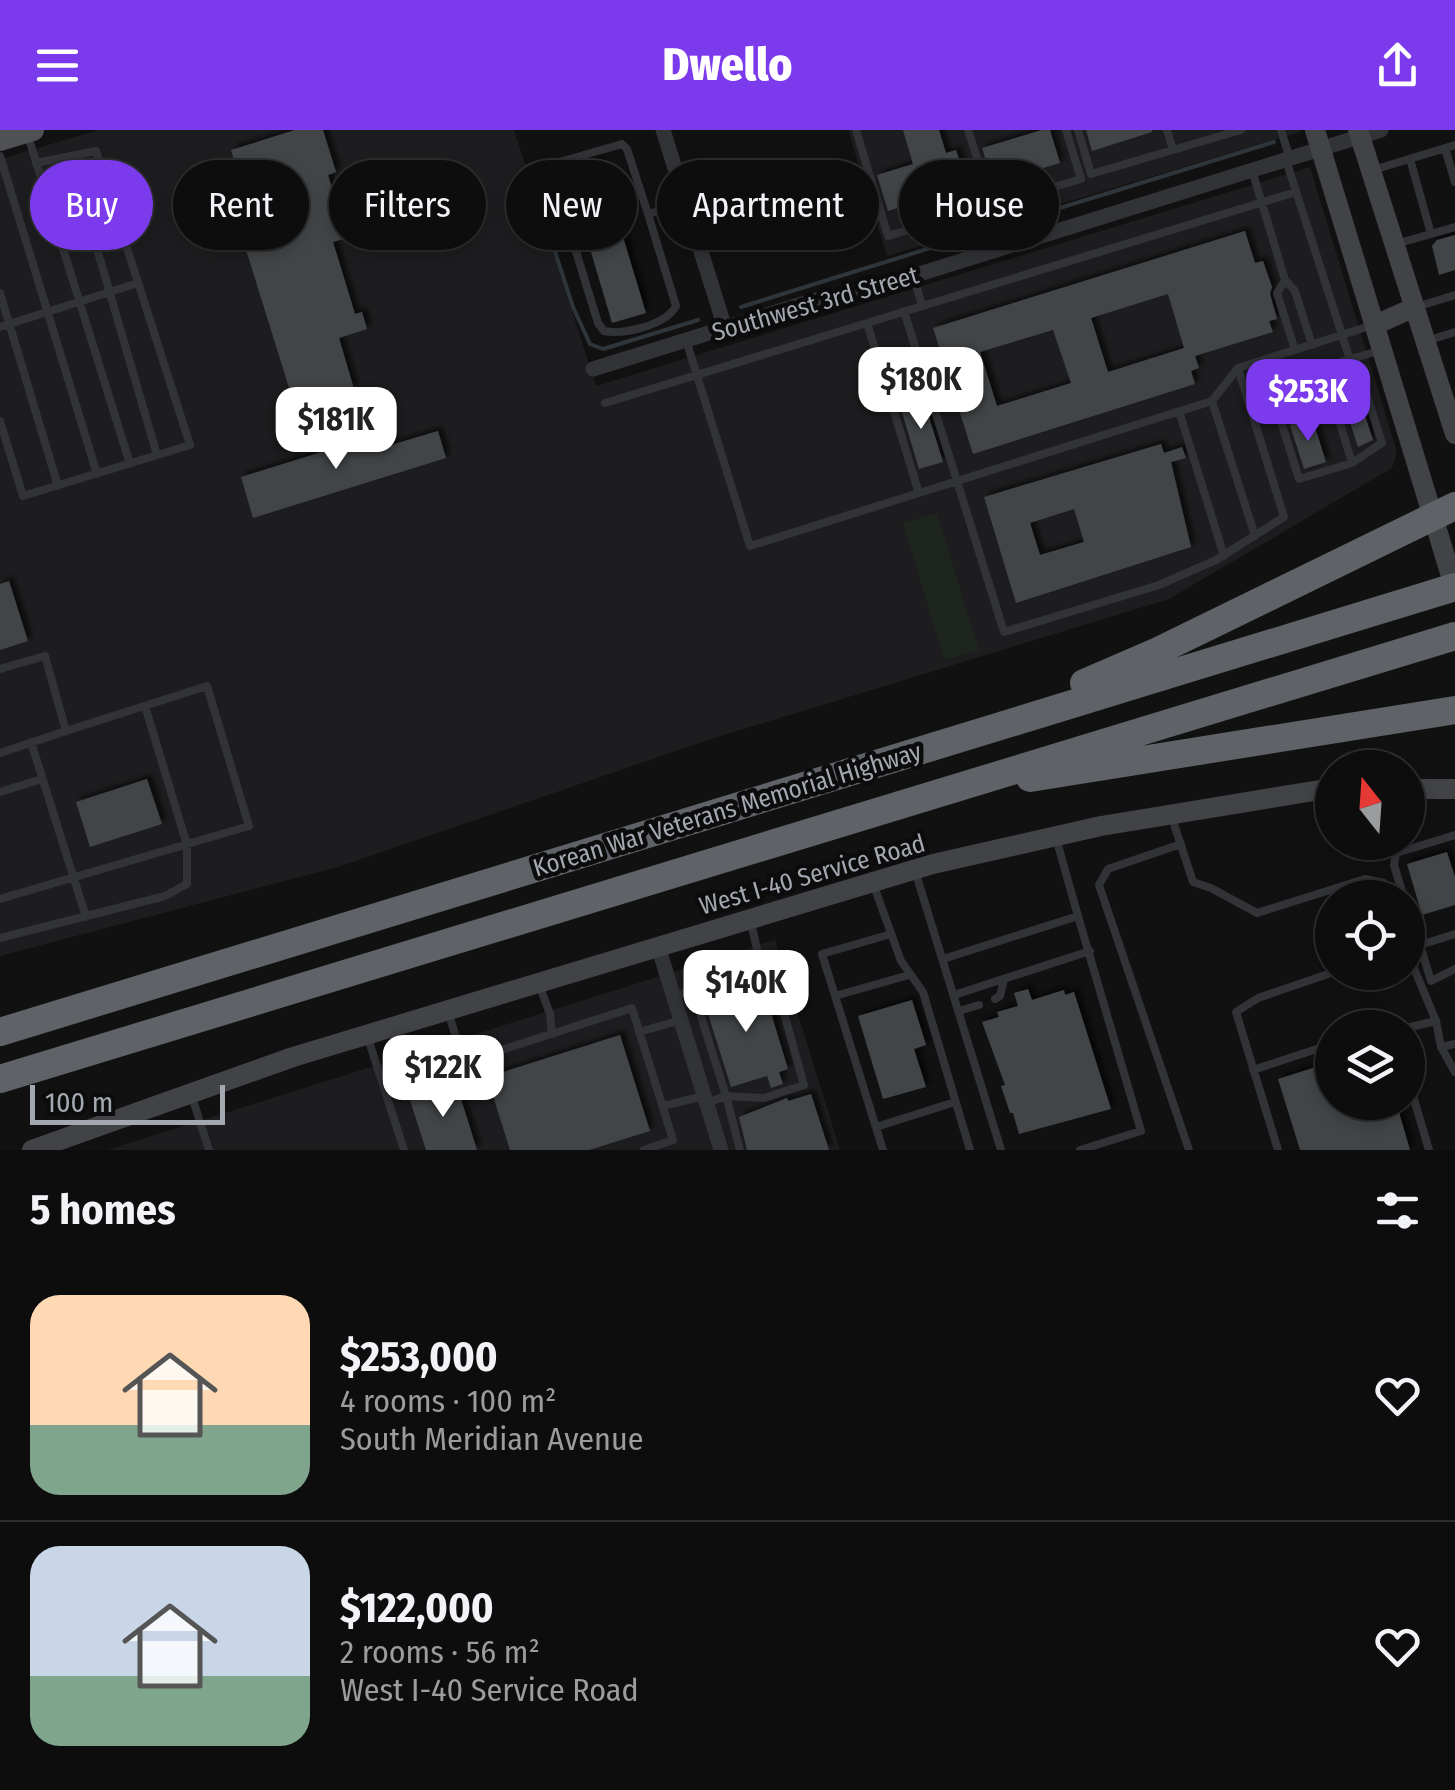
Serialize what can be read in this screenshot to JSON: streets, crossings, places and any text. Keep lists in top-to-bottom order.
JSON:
{
  "streets": {
    "highway": ["Korean War Veterans Memorial Highway"],
    "street": ["Southwest 3rd Street", "West I-40 Service Road"]
  },
  "scale_bar": "100 m",
  "north": "top",
  "page": {
    "header": "Dwello",
    "chip": [
      "Buy",
      "Rent",
      "Filters",
      "New",
      "Apartment",
      "House"
    ],
    "price": [
      "$180K",
      "$253K",
      "$181K",
      "$140K",
      "$122K"
    ],
    "scale": "100 m",
    "heading": "5 homes",
    "list": [
      {
        "name": "$253,000",
        "note": "4 rooms · 100 m² · South Meridian Avenue"
      },
      {
        "name": "$122,000",
        "note": "2 rooms · 56 m² · West I-40 Service Road"
      }
    ]
  }
}
